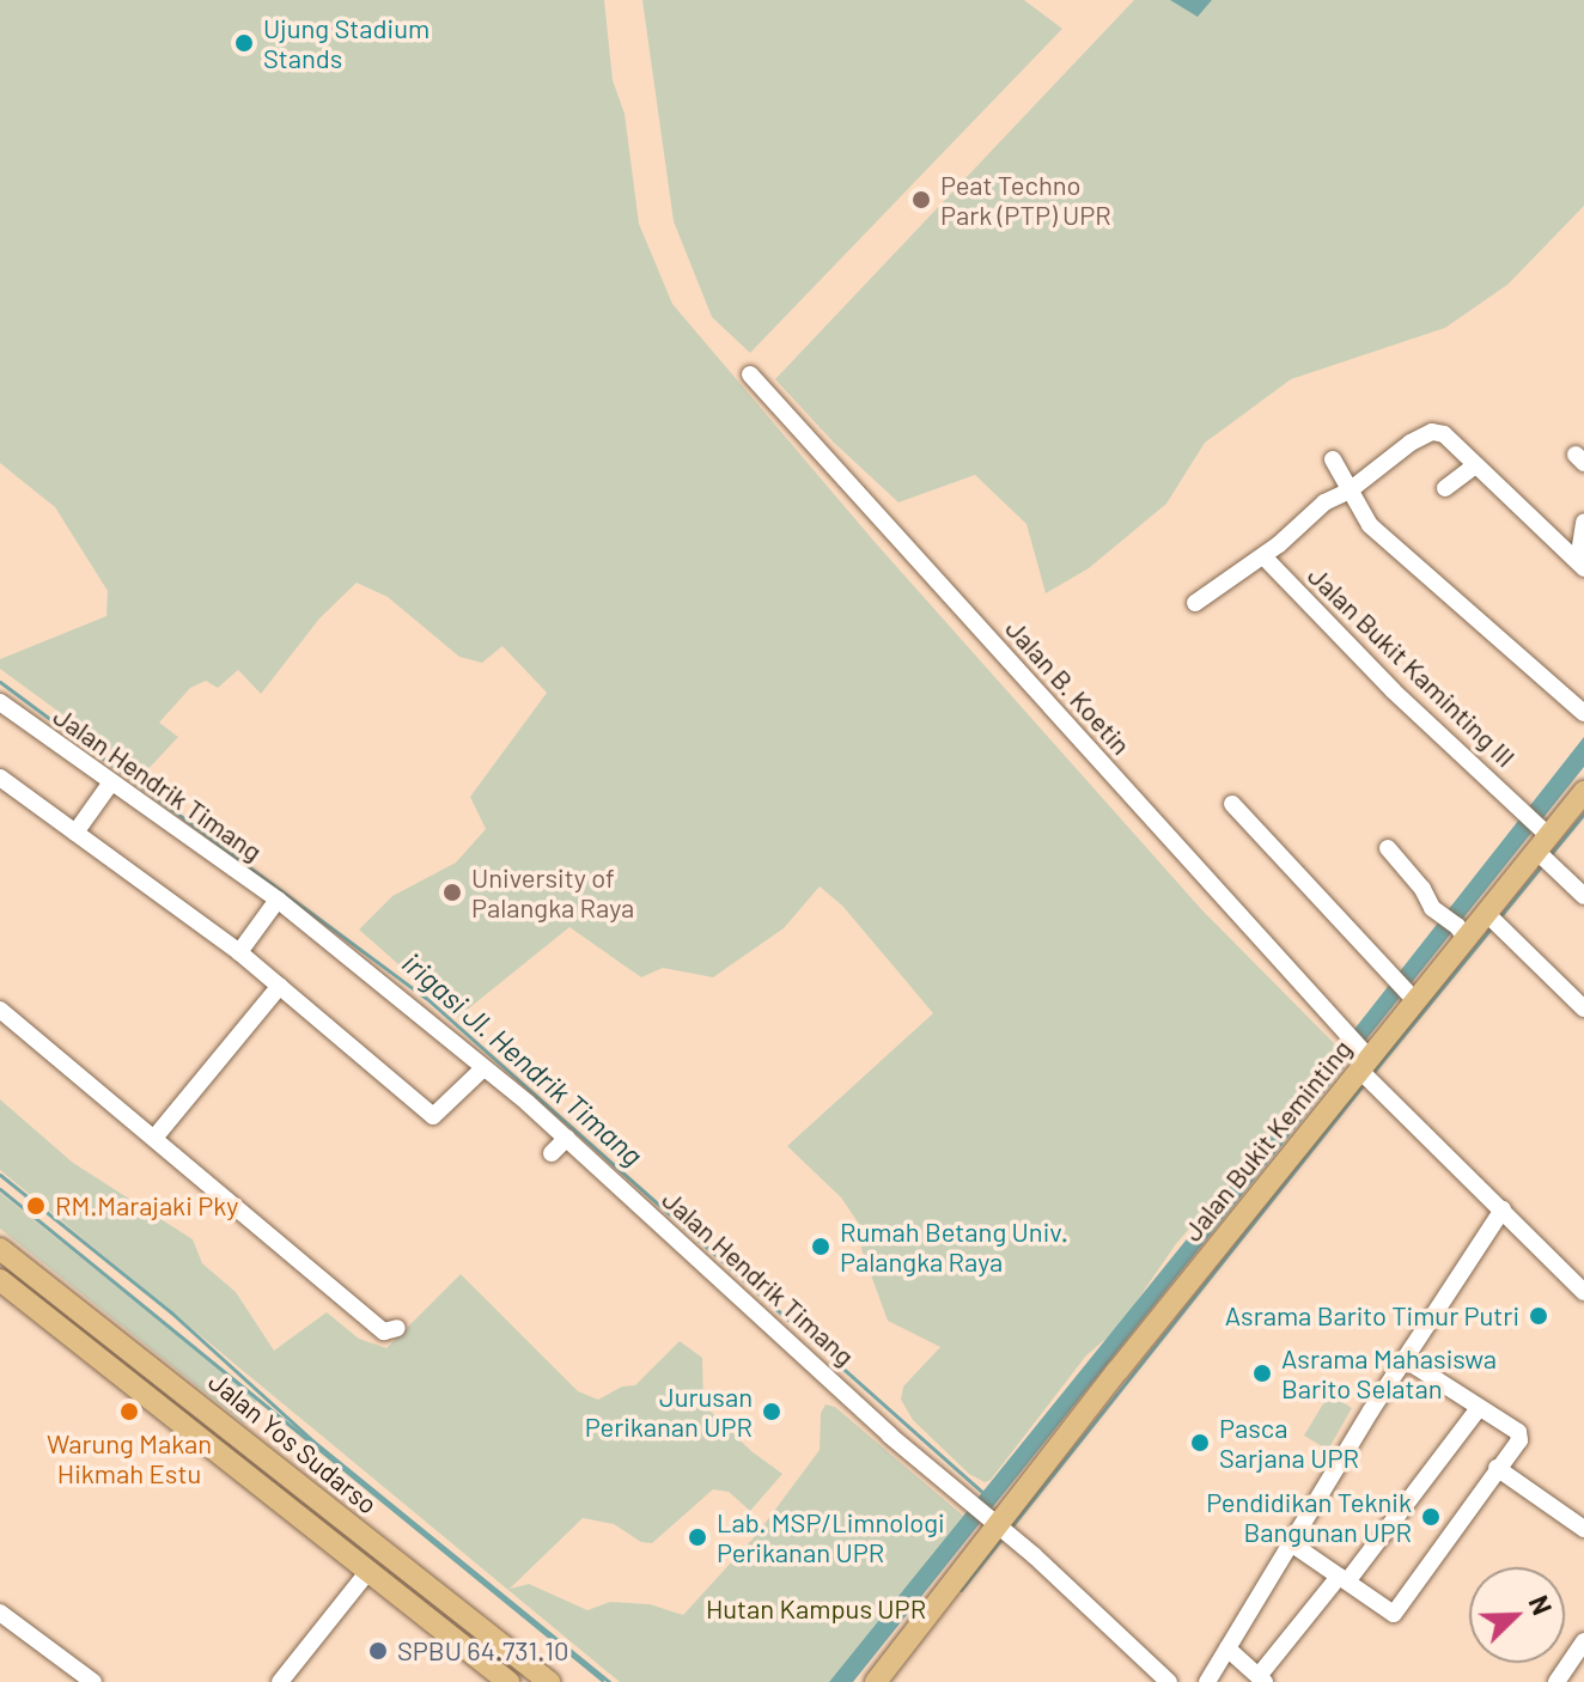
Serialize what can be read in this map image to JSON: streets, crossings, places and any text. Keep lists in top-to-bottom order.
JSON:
{
  "streets": {
    "main road": ["Jalan Bukit Keminting", "Jalan Yos Sudarso"],
    "street": ["Jalan Bukit Kaminting III", "Jalan B. Koetin", "Jalan Hendrik Timang"]
  },
  "crossings": [
    ["Jalan Bukit Kaminting III", "Jalan Bukit Keminting"],
    ["Jalan B. Koetin", "Jalan Bukit Keminting"],
    ["Jalan Hendrik Timang", "Jalan Bukit Keminting"]
  ],
  "water": ["irigasi Jl. Hendrik Timang"],
  "parks": ["Hutan Kampus UPR"],
  "places": [
    "Ujung Stadium Stands",
    "Peat Techno Park (PTP) UPR",
    "University of Palangka Raya",
    "RM.Marajaki Pky",
    "Rumah Betang Univ. Palangka Raya",
    "Asrama Barito Timur Putri",
    "Asrama Mahasiswa Barito Selatan",
    "Warung Makan Hikmah Estu",
    "Jurusan Perikanan UPR",
    "Pasca Sarjana UPR",
    "Pendidikan Teknik Bangunan UPR",
    "Lab. MSP/Limnologi Perikanan UPR",
    "SPBU 64.731.10"
  ],
  "north": "top right"
}
